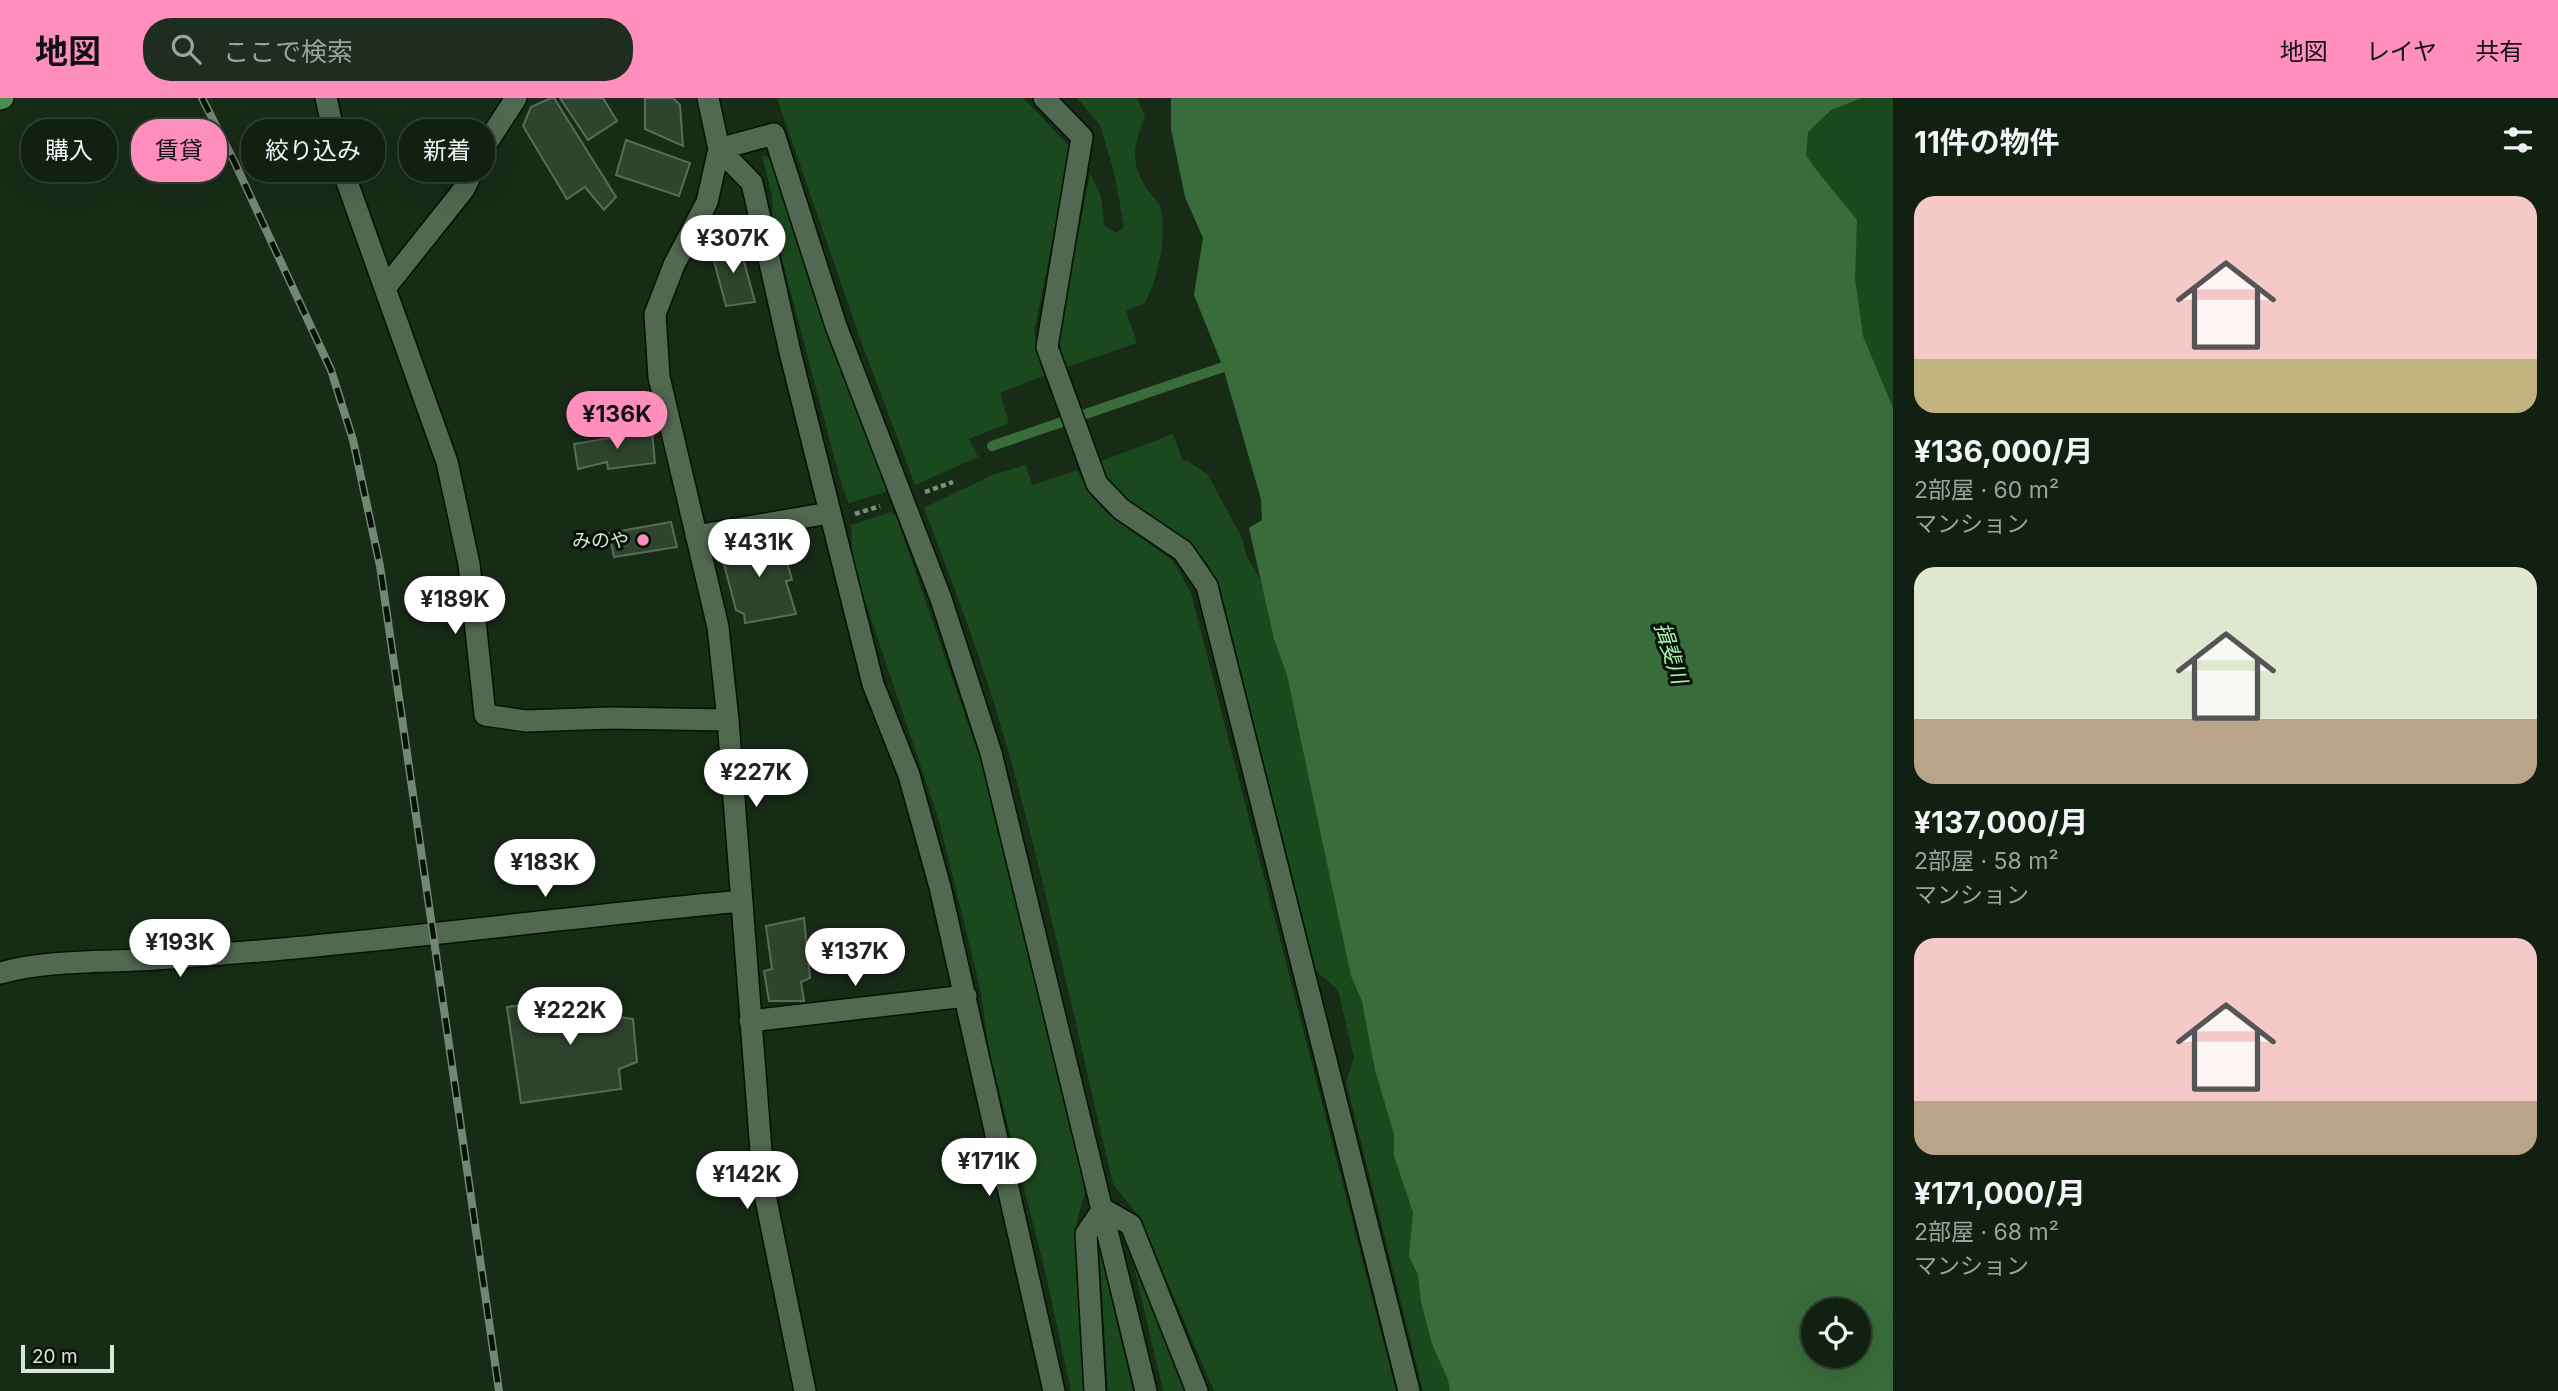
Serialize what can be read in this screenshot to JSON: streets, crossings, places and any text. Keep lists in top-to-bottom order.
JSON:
{
  "water": ["揖斐川"],
  "places": ["みのや"],
  "scale_bar": "20 m",
  "page": {
    "header": "地図",
    "search": "ここで検索",
    "nav": ["地図", "レイヤ", "共有"],
    "heading": "11件の物件",
    "chip": [
      "購入",
      "賃貸",
      "絞り込み",
      "新着"
    ],
    "list": [
      {
        "name": "¥136,000/月",
        "note": "2部屋 · 60 m² · マンション"
      },
      {
        "name": "¥137,000/月",
        "note": "2部屋 · 58 m² · マンション"
      },
      {
        "name": "¥171,000/月",
        "note": "2部屋 · 68 m² · マンション"
      }
    ],
    "price": [
      "¥307K",
      "¥136K",
      "¥431K",
      "¥189K",
      "¥227K",
      "¥183K",
      "¥193K",
      "¥137K",
      "¥222K",
      "¥171K",
      "¥142K"
    ],
    "scale": "20 m"
  }
}
